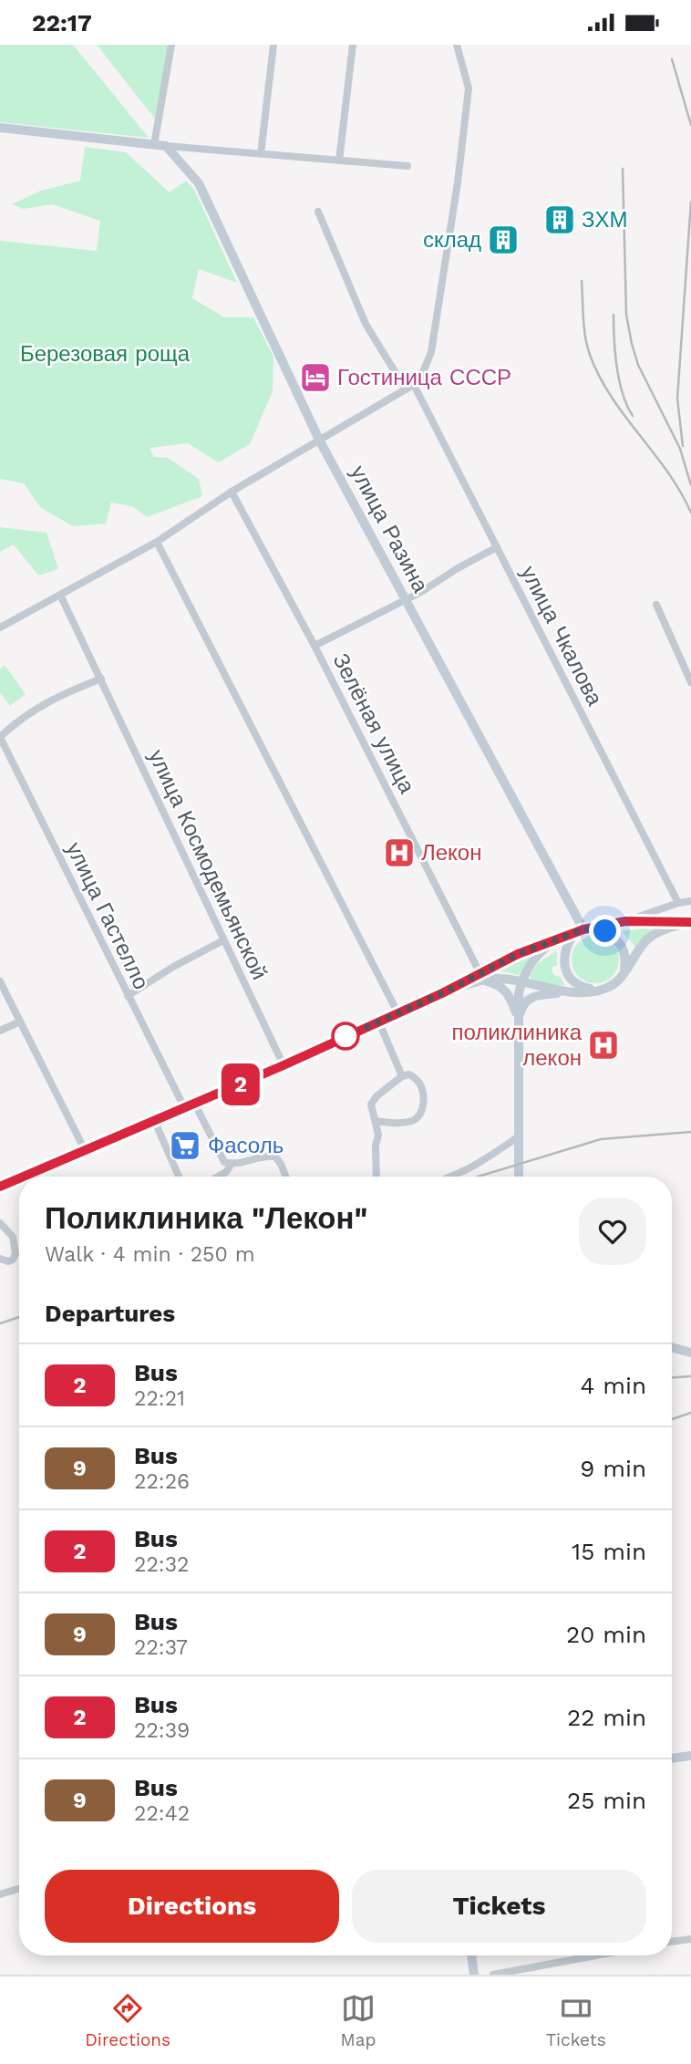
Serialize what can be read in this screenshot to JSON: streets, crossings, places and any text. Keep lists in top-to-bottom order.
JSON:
{
  "streets": {
    "street": [
      "улица Разина",
      "улица Чкалова",
      "Зелёная улица",
      "улица Космодемьянской",
      "улица Гастелло"
    ]
  },
  "parks": ["Березовая роща"],
  "places": {
    "building": ["ЗХМ", "склад"],
    "hotel": ["Гостиница СССР"],
    "hospital": ["Лекон", "поликлиника лекон"],
    "supermarket": ["Фасоль"]
  },
  "lines": ["bus line 2"],
  "page": {
    "status": "22:17",
    "on_map": "2",
    "heading": [
      ["Поликлиника \"Лекон\"", "Walk · 4 min · 250 m"],
      "Departures"
    ],
    "list": [
      {
        "mark": "2",
        "name": "Bus",
        "note": "22:21",
        "value": "4 min"
      },
      {
        "mark": "9",
        "name": "Bus",
        "note": "22:26",
        "value": "9 min"
      },
      {
        "mark": "2",
        "name": "Bus",
        "note": "22:32",
        "value": "15 min"
      },
      {
        "mark": "9",
        "name": "Bus",
        "note": "22:37",
        "value": "20 min"
      },
      {
        "mark": "2",
        "name": "Bus",
        "note": "22:39",
        "value": "22 min"
      },
      {
        "mark": "9",
        "name": "Bus",
        "note": "22:42",
        "value": "25 min"
      }
    ],
    "buttons": ["Directions", "Tickets"],
    "tabs": ["Directions", "Map", "Tickets"]
  }
}
